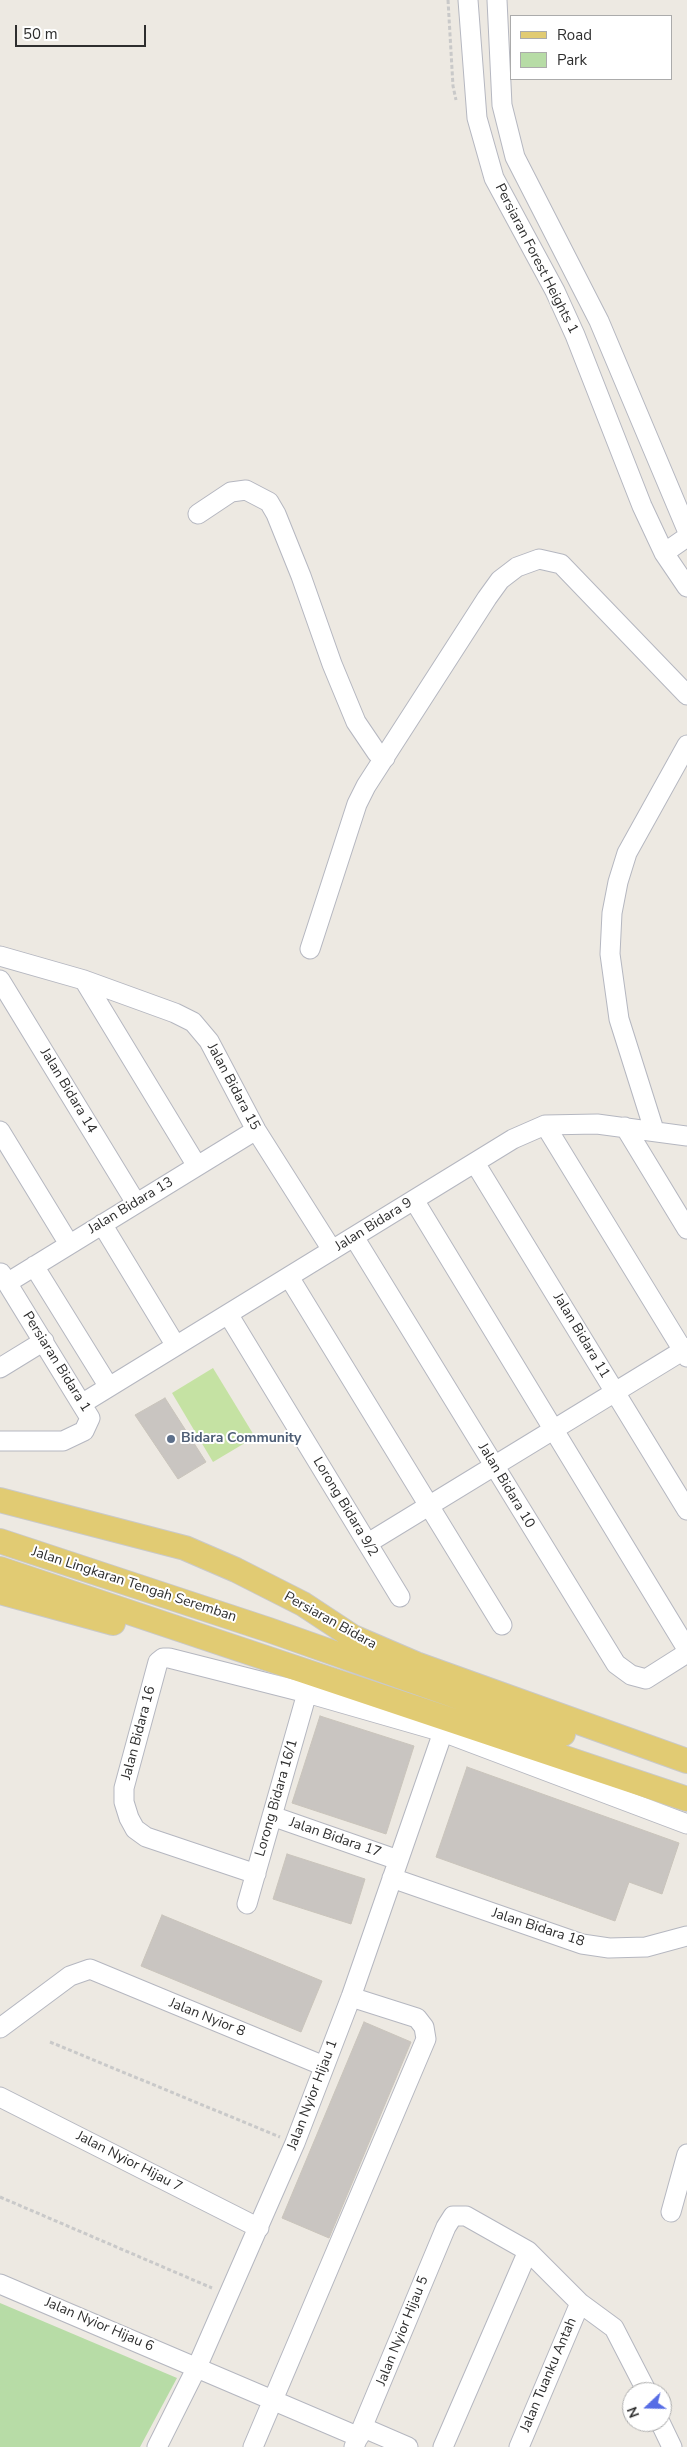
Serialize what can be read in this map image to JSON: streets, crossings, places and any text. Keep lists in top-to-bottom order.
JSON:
{
  "streets": {
    "main road": ["Jalan Lingkaran Tengah Seremban", "Persiaran Bidara"],
    "street": [
      "Persiaran Forest Heights 1",
      "Jalan Bidara 15",
      "Jalan Bidara 14",
      "Jalan Bidara 13",
      "Jalan Bidara 9",
      "Jalan Bidara 11",
      "Persiaran Bidara 1",
      "Jalan Bidara 10",
      "Lorong Bidara 9/2",
      "Jalan Bidara 16",
      "Lorong Bidara 16/1",
      "Jalan Bidara 17",
      "Jalan Bidara 18",
      "Jalan Nyior 8",
      "Jalan Nyior Hijau 1",
      "Jalan Nyior Hijau 7",
      "Jalan Nyior Hijau 6",
      "Jalan Nyior Hijau 5",
      "Jalan Tuanku Antah"
    ]
  },
  "crossings": [
    ["Jalan Bidara 15", "Jalan Bidara 13"],
    ["Jalan Bidara 15", "Jalan Bidara 9"],
    ["Jalan Bidara 14", "Jalan Bidara 13"],
    ["Jalan Bidara 13", "Persiaran Bidara 1"],
    ["Jalan Bidara 9", "Jalan Bidara 11"],
    ["Jalan Bidara 9", "Persiaran Bidara 1"],
    ["Jalan Bidara 9", "Jalan Bidara 10"],
    ["Jalan Bidara 9", "Lorong Bidara 9/2"],
    ["Jalan Lingkaran Tengah Seremban", "Persiaran Bidara"],
    ["Jalan Bidara 16", "Lorong Bidara 16/1"],
    ["Lorong Bidara 16/1", "Jalan Bidara 17"],
    ["Jalan Bidara 17", "Jalan Nyior Hijau 1"],
    ["Jalan Bidara 18", "Jalan Nyior Hijau 1"],
    ["Jalan Nyior 8", "Jalan Nyior Hijau 1"],
    ["Jalan Nyior Hijau 1", "Jalan Nyior Hijau 7"],
    ["Jalan Nyior Hijau 1", "Jalan Nyior Hijau 6"],
    ["Jalan Nyior Hijau 6", "Jalan Nyior Hijau 5"],
    ["Jalan Nyior Hijau 5", "Jalan Tuanku Antah"]
  ],
  "places": ["Bidara Community"],
  "legend": ["Road", "Park"],
  "scale_bar": "50 m",
  "north": "left"
}
